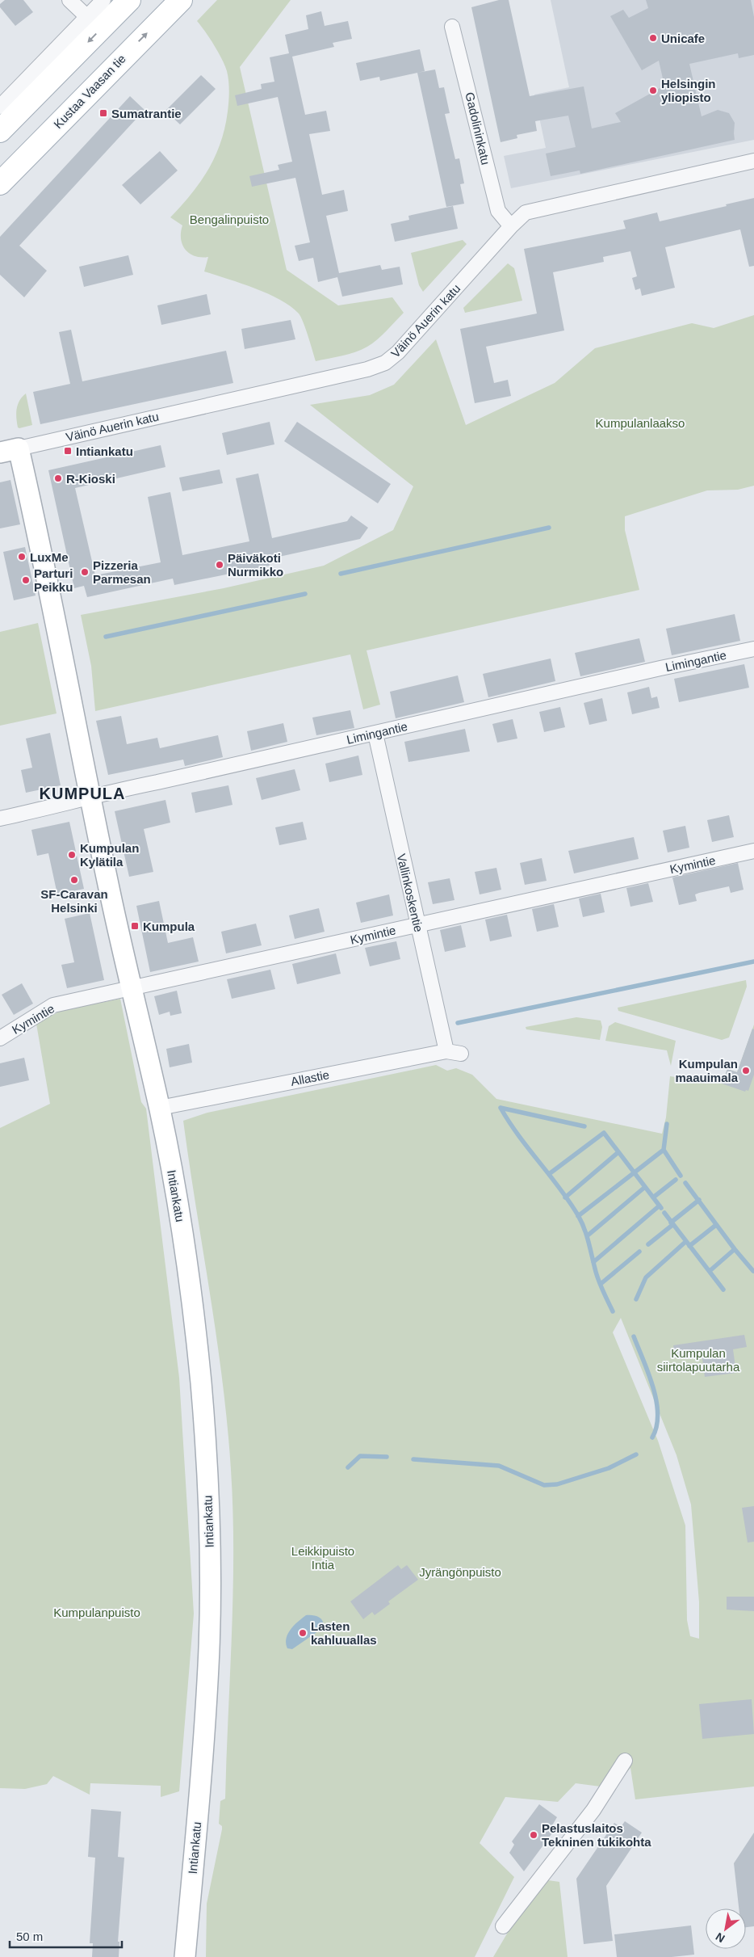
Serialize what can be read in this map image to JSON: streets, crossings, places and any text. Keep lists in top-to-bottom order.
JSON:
{
  "streets": {
    "main road": ["Kustaa Vaasan tie"],
    "street": [
      "Gadolininkatu",
      "Väinö Auerin katu",
      "Limingantie",
      "Kymintie",
      "Vallinkoskentie",
      "Allastie",
      "Intiankatu"
    ]
  },
  "crossings": [
    ["Gadolininkatu", "Väinö Auerin katu"],
    ["Väinö Auerin katu", "Intiankatu"],
    ["Limingantie", "Vallinkoskentie"],
    ["Limingantie", "Intiankatu"],
    ["Kymintie", "Vallinkoskentie"],
    ["Kymintie", "Intiankatu"],
    ["Vallinkoskentie", "Allastie"],
    ["Allastie", "Intiankatu"]
  ],
  "districts": ["KUMPULA"],
  "parks": [
    "Bengalinpuisto",
    "Kumpulanlaakso",
    "Kumpulan siirtolapuutarha",
    "Leikkipuisto Intia",
    "Jyrängönpuisto",
    "Kumpulanpuisto"
  ],
  "places": {
    "other": [
      "Unicafe",
      "Helsingin yliopisto",
      "R-Kioski",
      "LuxMe",
      "Päiväkoti Nurmikko",
      "Pizzeria Parmesan",
      "Parturi Peikku",
      "Kumpulan Kylätila",
      "SF-Caravan Helsinki",
      "Kumpulan maauimala",
      "Lasten kahluuallas",
      "Pelastuslaitos Tekninen tukikohta"
    ],
    "transit": ["Sumatrantie", "Intiankatu", "Kumpula"]
  },
  "scale_bar": "50 m",
  "north": "bottom left"
}
